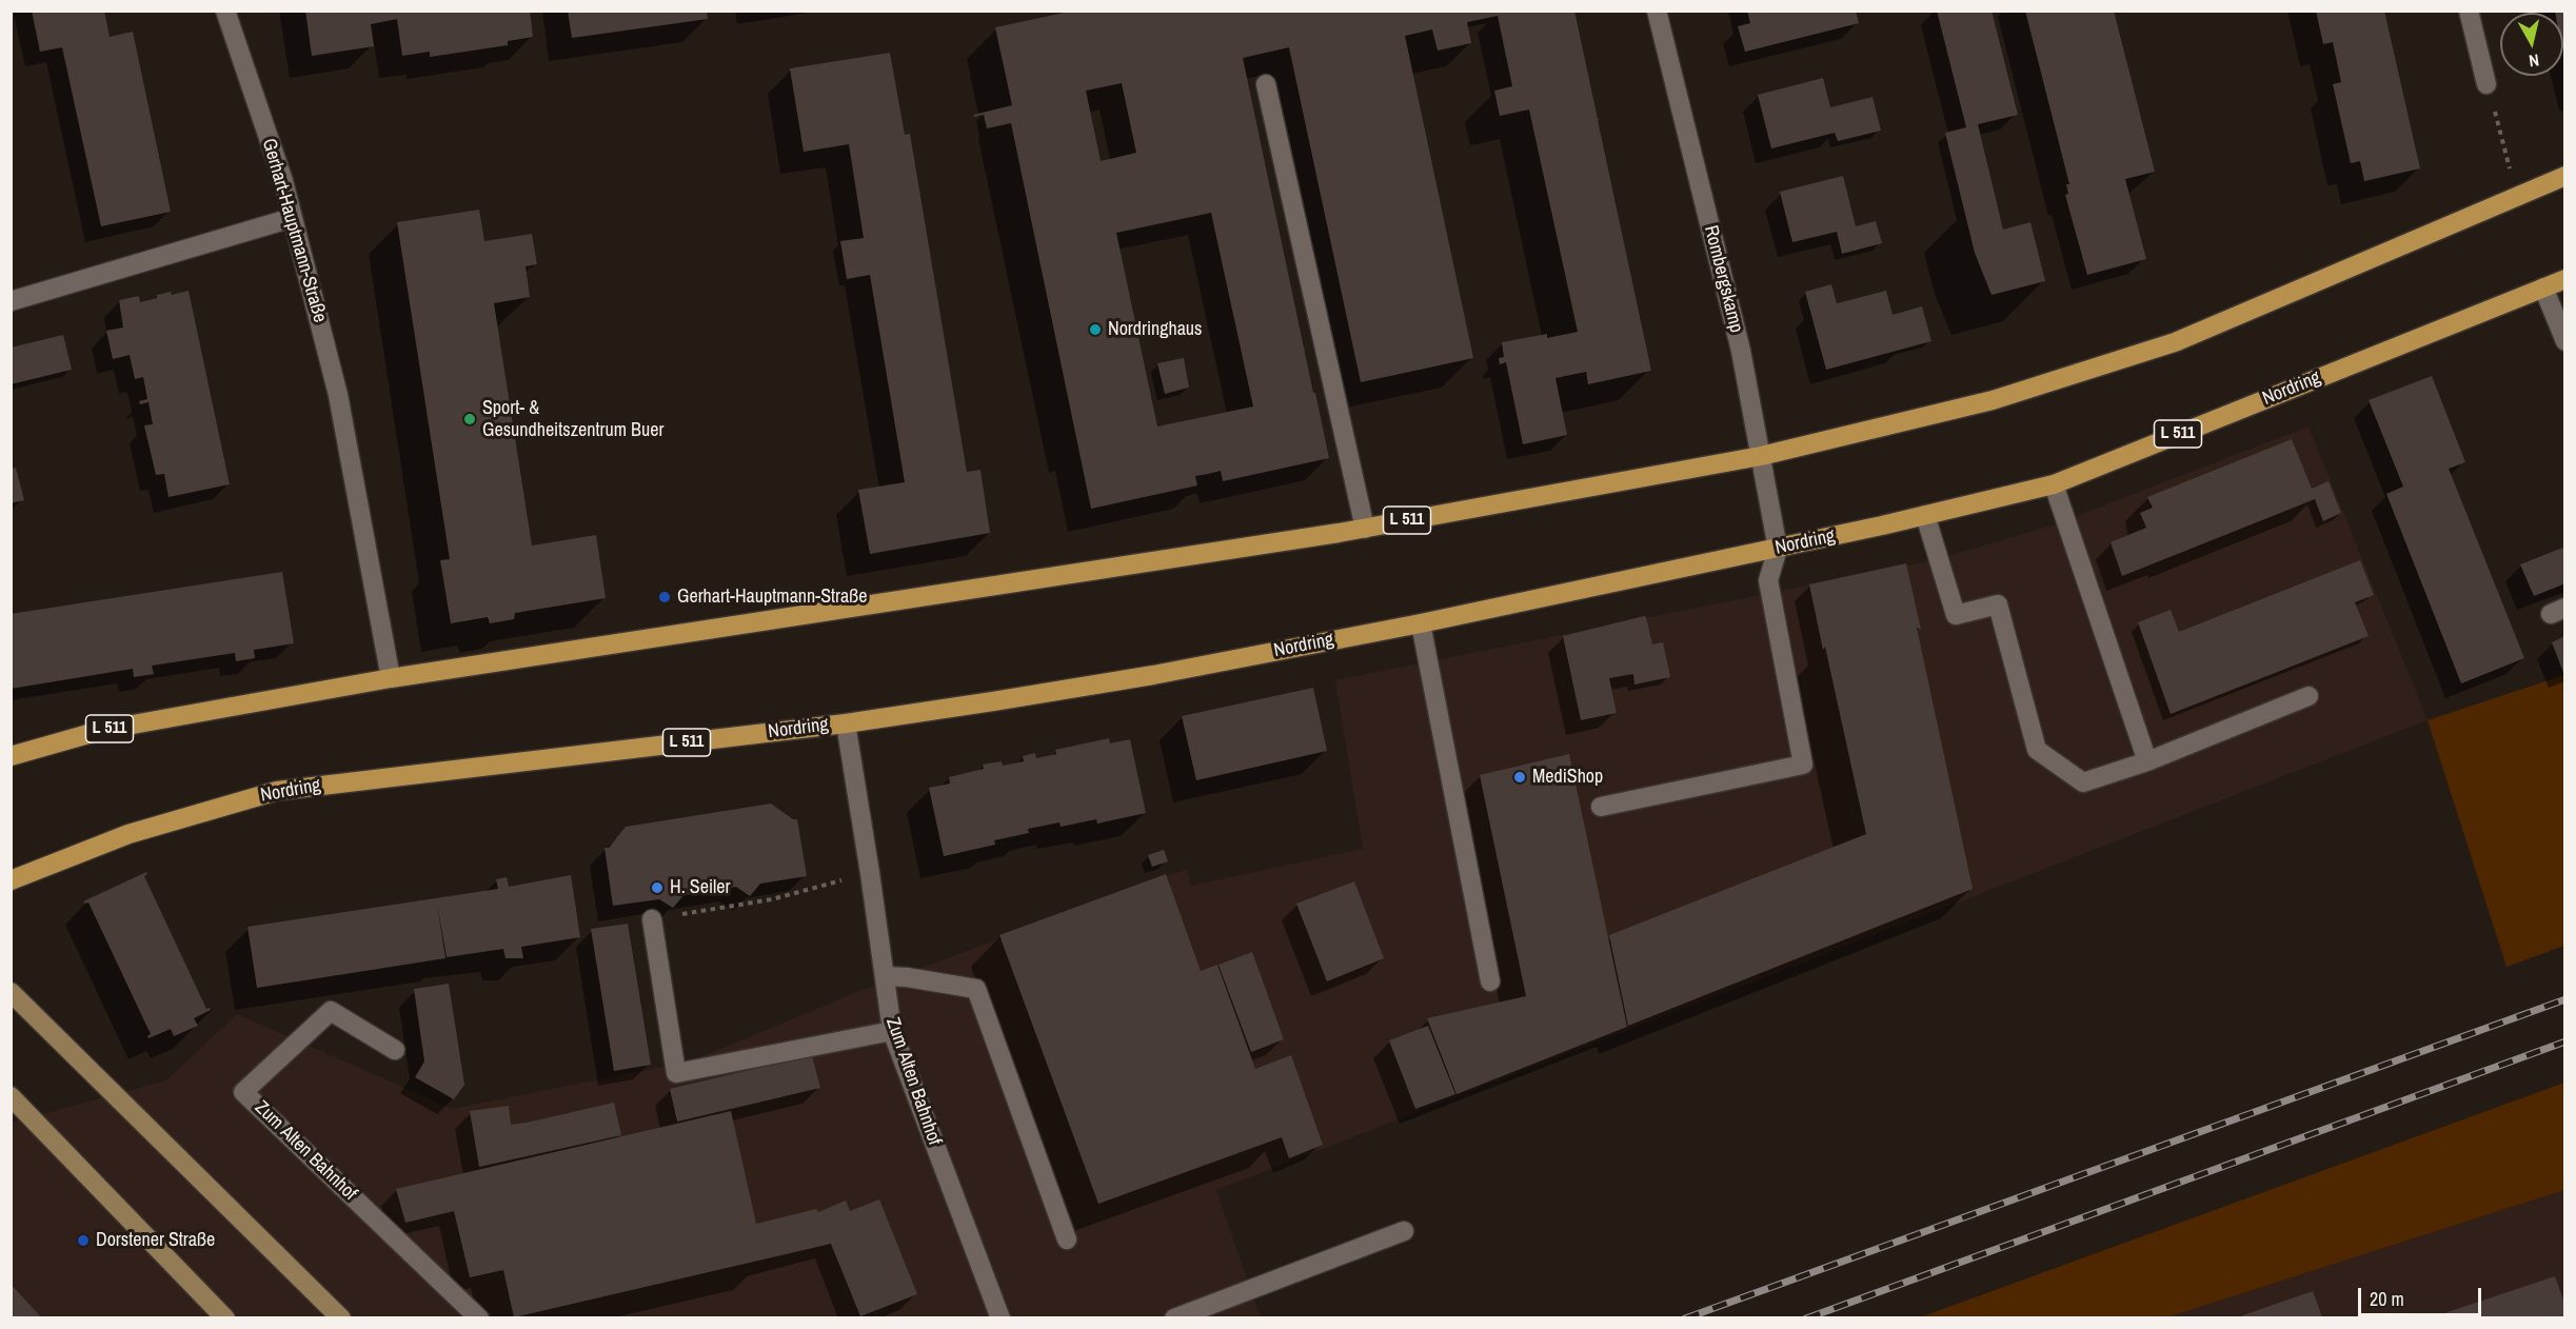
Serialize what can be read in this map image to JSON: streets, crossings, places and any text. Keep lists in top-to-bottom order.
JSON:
{
  "streets": {
    "main road": ["Nordring", "L 511"],
    "street": ["Gerhart-Hauptmann-Straße", "Rombergskamp", "Zum Alten Bahnhof"]
  },
  "crossings": [
    ["Gerhart-Hauptmann-Straße", "L 511"],
    ["Rombergskamp", "Nordring"],
    ["Rombergskamp", "L 511"],
    ["Nordring", "Zum Alten Bahnhof"]
  ],
  "places": [
    "Nordringhaus",
    "Sport- & Gesundheitszentrum Buer",
    "Gerhart-Hauptmann-Straße",
    "MediShop",
    "H. Seiler",
    "Dorstener Straße"
  ],
  "scale_bar": "20 m",
  "north": "bottom"
}
